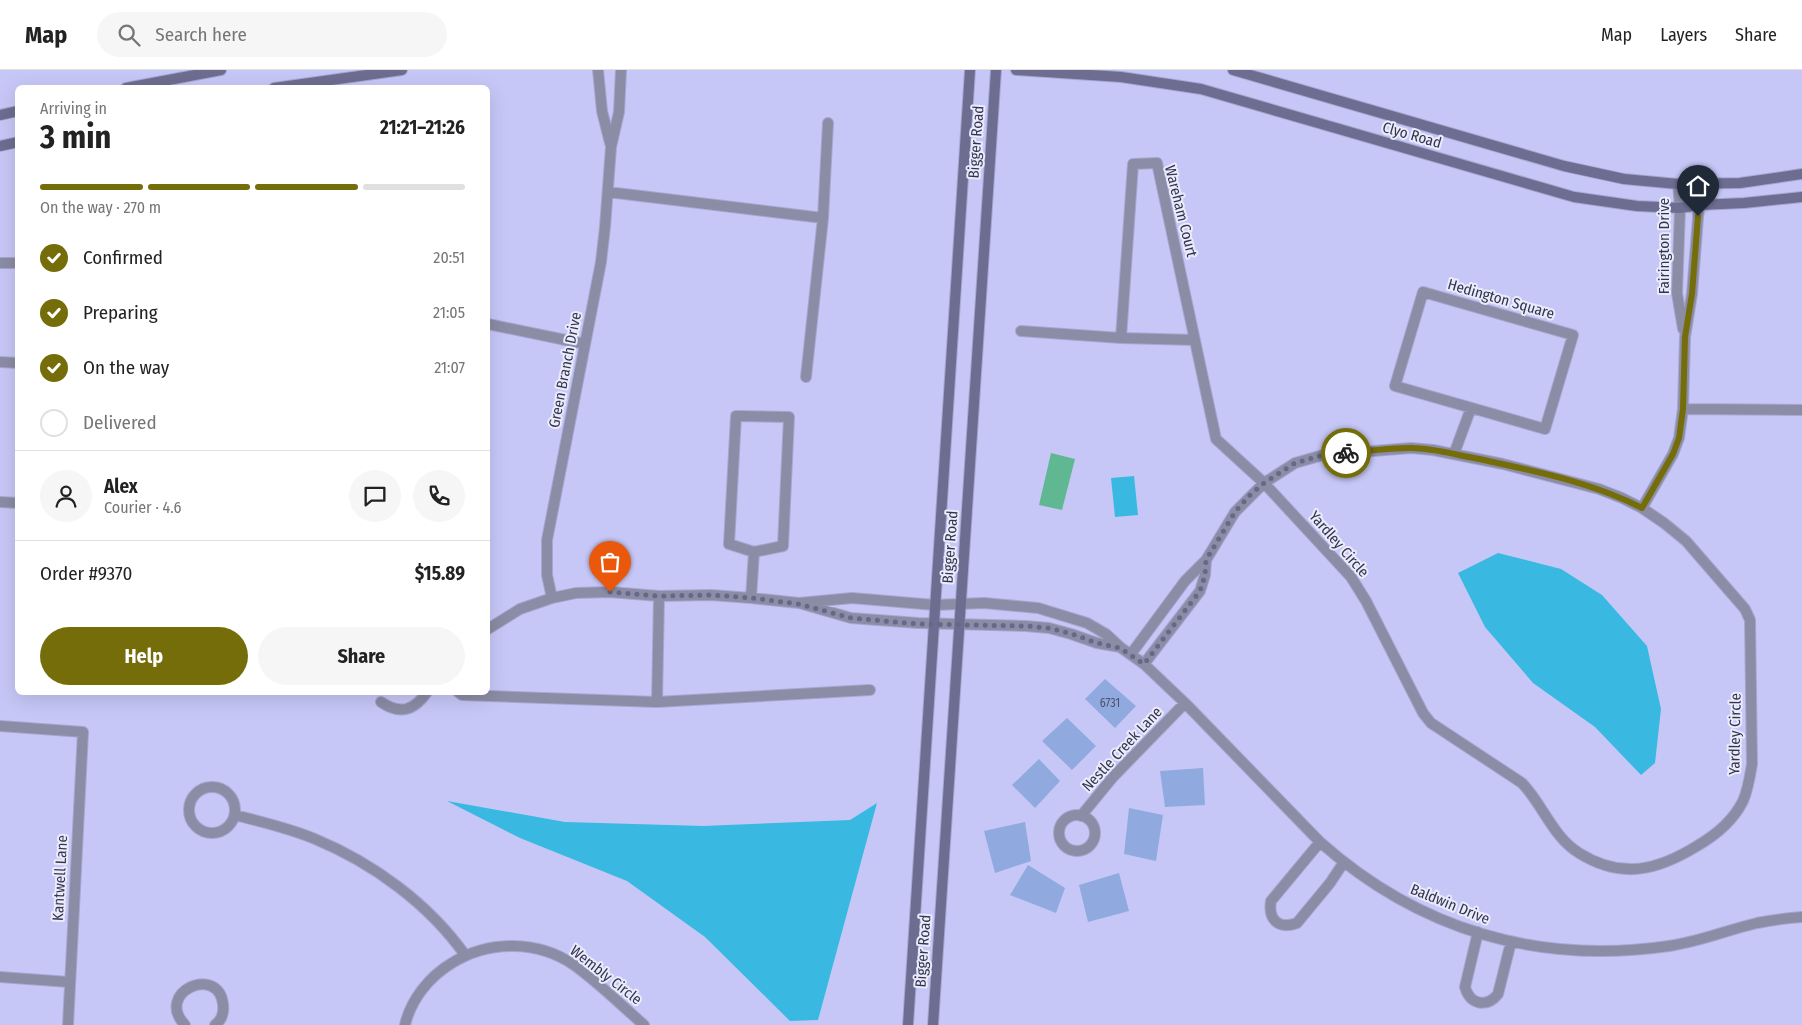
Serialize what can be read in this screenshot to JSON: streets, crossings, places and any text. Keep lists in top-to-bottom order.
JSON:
{
  "streets": {
    "street": [
      "Clyo Road",
      "Bigger Road",
      "Wareham Court",
      "Fairington Drive",
      "Hedington Square",
      "Green Branch Drive",
      "Yardley Circle",
      "Nestle Creek Lane",
      "Kantwell Lane",
      "Baldwin Drive",
      "Wembly Circle"
    ]
  },
  "crossings": [
    ["Clyo Road", "Fairington Drive"],
    ["Bigger Road", "Baldwin Drive"],
    ["Wareham Court", "Yardley Circle"],
    ["Fairington Drive", "Yardley Circle"],
    ["Yardley Circle", "Baldwin Drive"],
    ["Nestle Creek Lane", "Baldwin Drive"]
  ],
  "house_numbers": ["6731"],
  "page": {
    "header": "Map",
    "search": "Search here",
    "nav": ["Map", "Layers", "Share"],
    "heading": ["3 min", "Arriving in", "21:21–21:26"],
    "panel": [
      "Alex",
      "Courier · 4.6",
      "Order #9370",
      "$15.89"
    ],
    "bar": "On the way · 270 m",
    "list": [
      ["Confirmed", "20:51"],
      ["Preparing", "21:05"],
      ["On the way", "21:07"],
      "Delivered"
    ],
    "buttons": ["Help", "Share"]
  }
}
